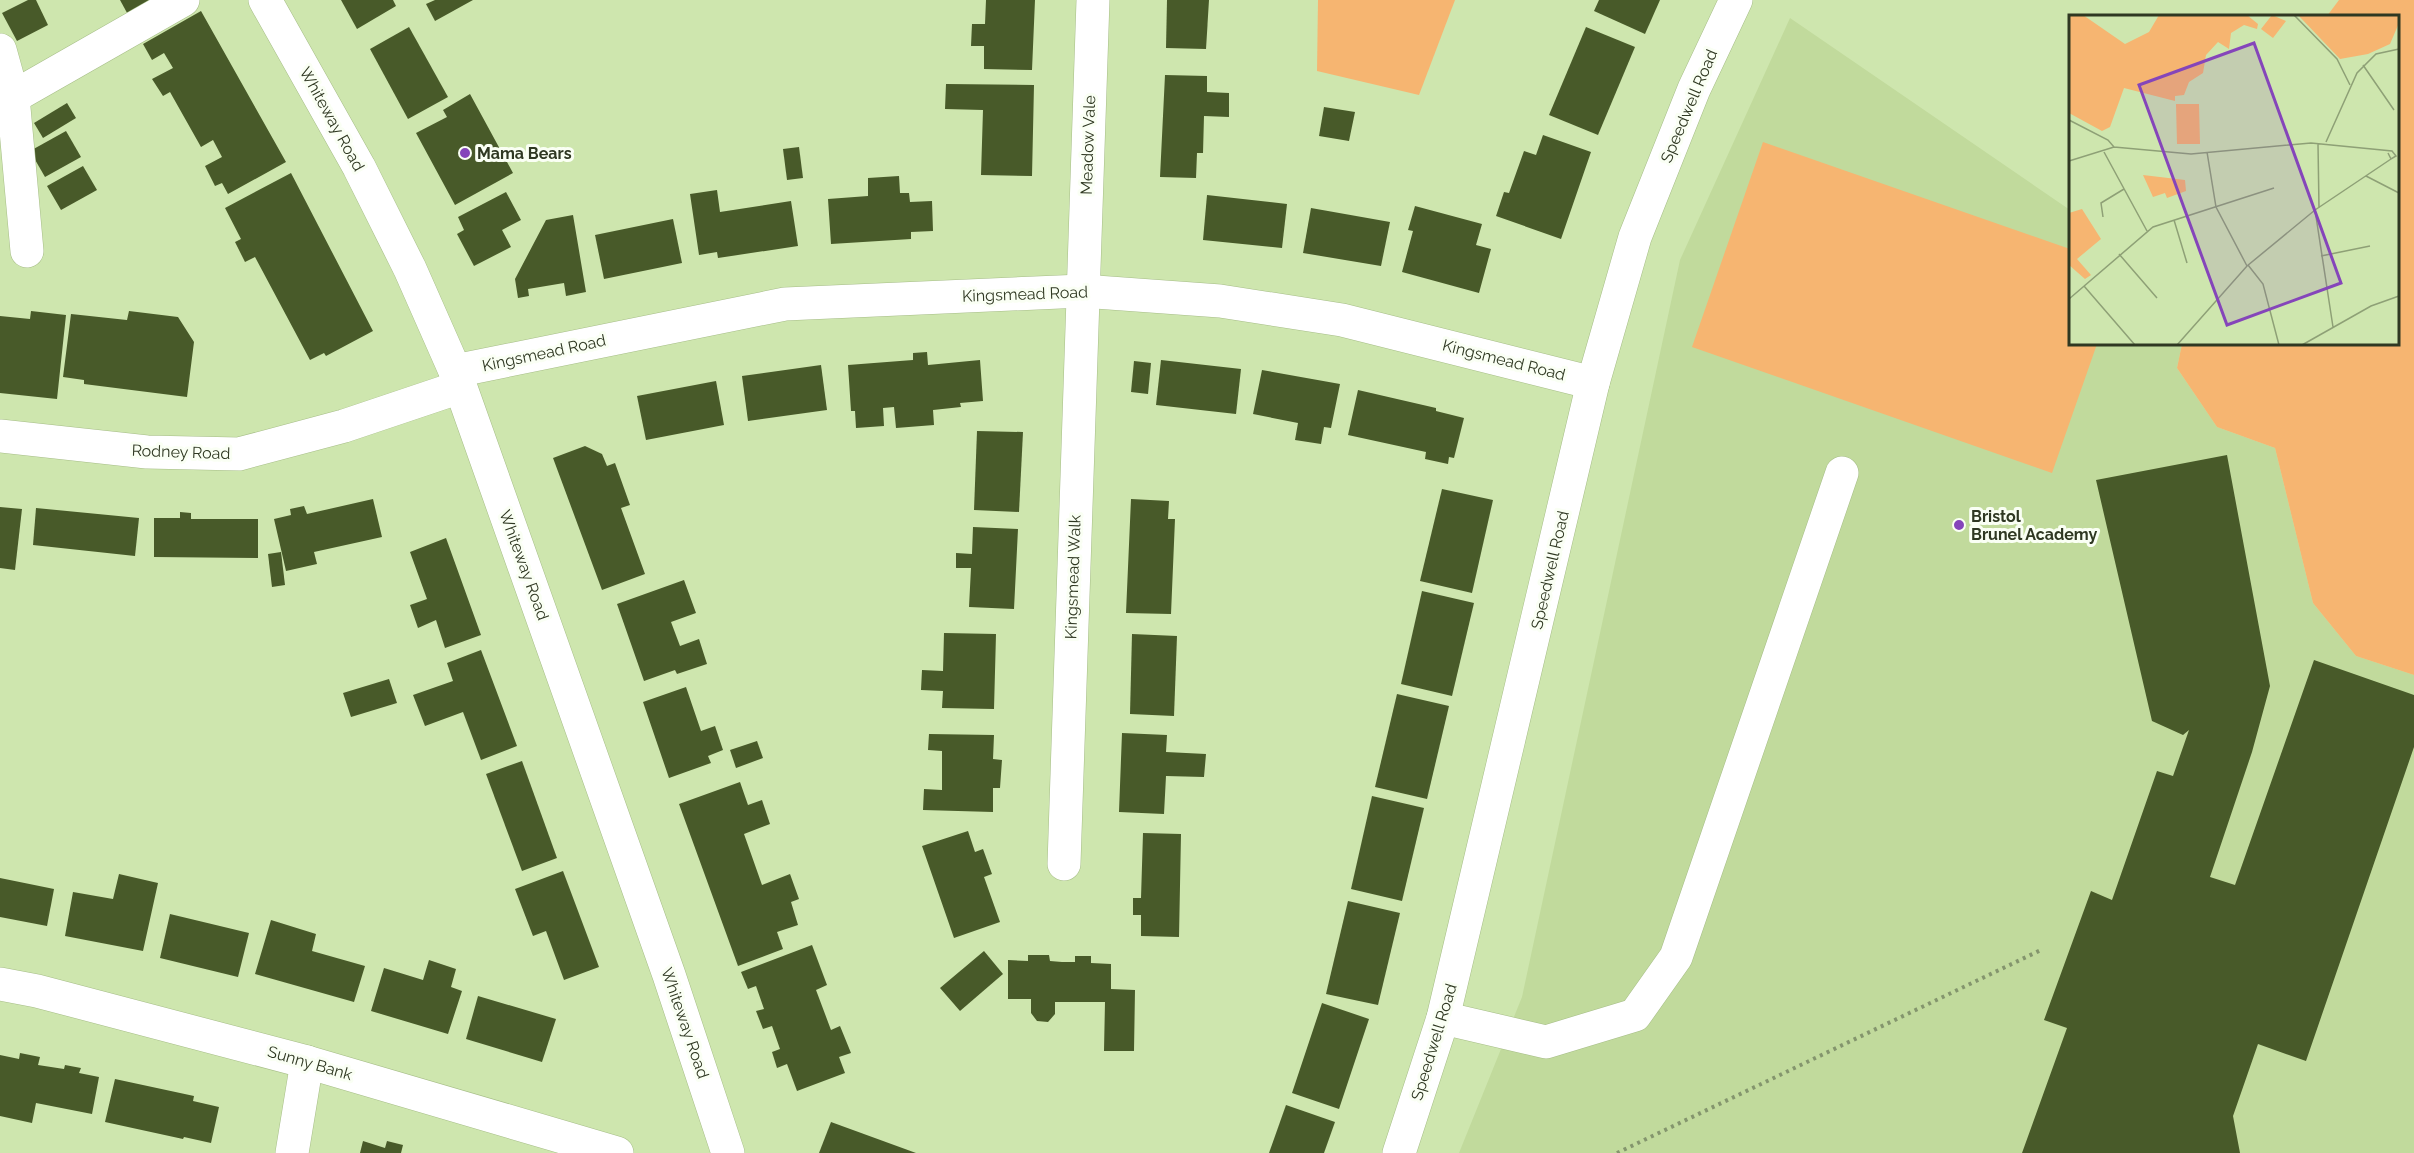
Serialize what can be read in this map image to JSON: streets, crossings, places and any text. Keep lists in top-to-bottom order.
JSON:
{
  "streets": {
    "street": [
      "Speedwell Road",
      "Whiteway Road",
      "Meadow Vale",
      "Kingsmead Road",
      "Rodney Road",
      "Kingsmead Walk",
      "Sunny Bank"
    ]
  },
  "crossings": [
    ["Speedwell Road", "Kingsmead Road"],
    ["Whiteway Road", "Kingsmead Road"],
    ["Whiteway Road", "Rodney Road"],
    ["Meadow Vale", "Kingsmead Road"],
    ["Meadow Vale", "Kingsmead Walk"],
    ["Kingsmead Road", "Rodney Road"],
    ["Kingsmead Road", "Kingsmead Walk"]
  ],
  "places": ["Mama Bears", "Bristol Brunel Academy"]
}
